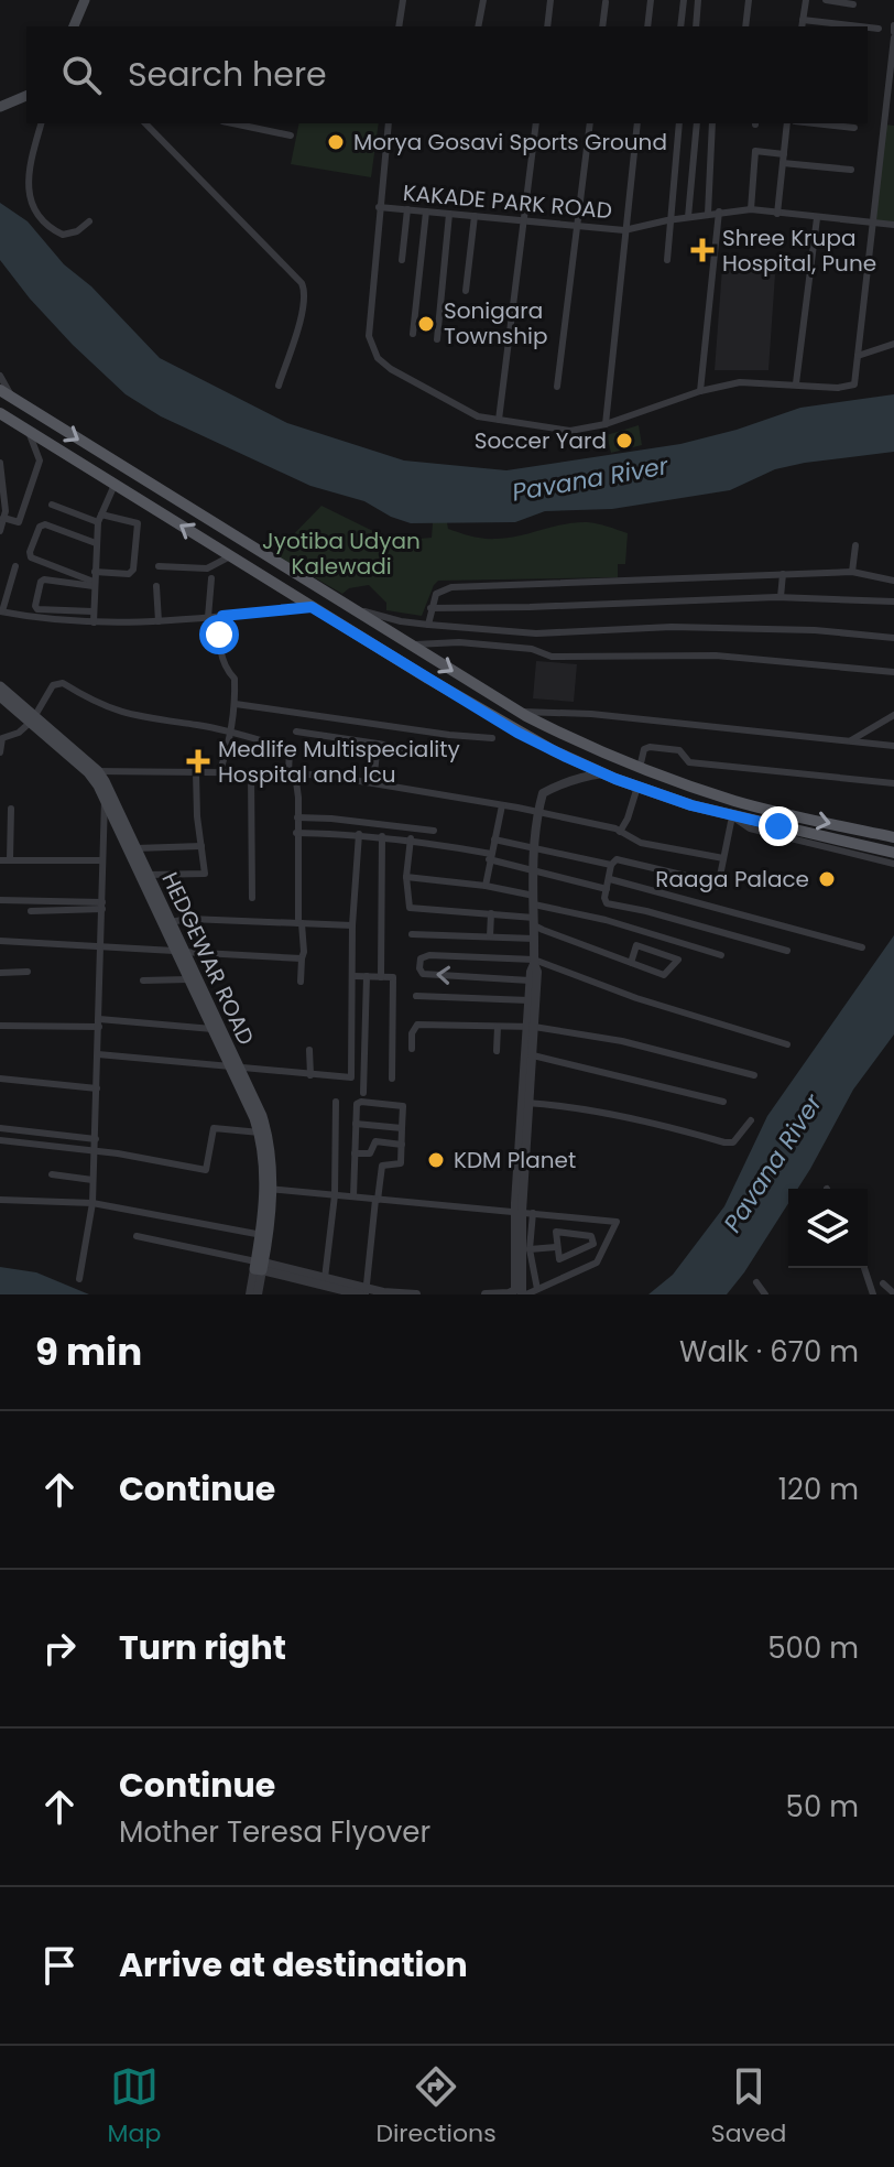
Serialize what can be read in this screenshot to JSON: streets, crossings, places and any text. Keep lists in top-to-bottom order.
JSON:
{
  "streets": {
    "main road": ["HEDGEWAR ROAD"],
    "street": ["KAKADE PARK ROAD"]
  },
  "water": ["Pavana River"],
  "parks": ["Jyotiba Udyan Kalewadi"],
  "places": {
    "other": [
      "Morya Gosavi Sports Ground",
      "Sonigara Township",
      "Soccer Yard",
      "Raaga Palace",
      "KDM Planet"
    ],
    "health": ["Shree Krupa Hospital, Pune", "Medlife Multispeciality Hospital and Icu"]
  },
  "page": {
    "search": "Search here",
    "heading": ["9 min", "Walk · 670 m"],
    "list": [
      ["Continue", "120 m"],
      ["Turn right", "500 m"],
      ["Continue", "Mother Teresa Flyover", "50 m"],
      "Arrive at destination"
    ],
    "nav": ["Map", "Directions", "Saved"]
  }
}
